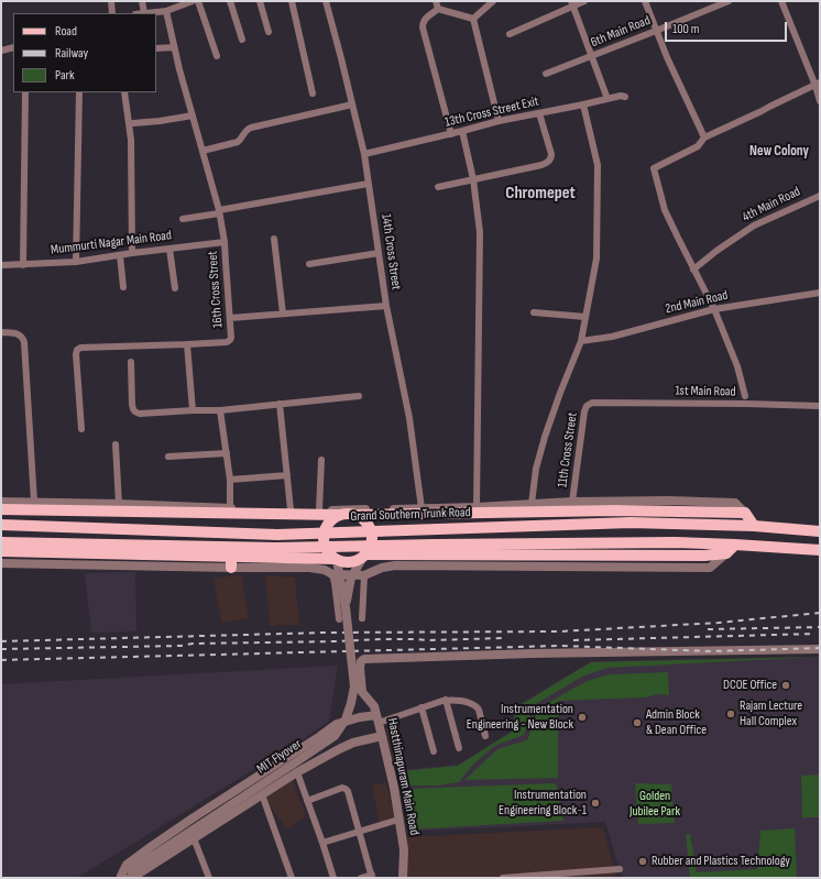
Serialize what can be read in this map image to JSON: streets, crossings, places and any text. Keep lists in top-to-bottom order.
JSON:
{
  "streets": {
    "main road": ["Grand Southern Trunk Road"],
    "street": [
      "6th Main Road",
      "13th Cross Street Exit",
      "4th Main Road",
      "Mummurti Nagar Main Road",
      "14th Cross Street",
      "16th Cross Street",
      "2nd Main Road",
      "1st Main Road",
      "11th Cross Street",
      "MIT Flyover",
      "Hastthinapuram Main Road"
    ]
  },
  "crossings": [
    ["13th Cross Street Exit", "14th Cross Street"],
    ["Mummurti Nagar Main Road", "16th Cross Street"],
    ["1st Main Road", "11th Cross Street"]
  ],
  "districts": ["New Colony", "Chromepet"],
  "parks": ["Golden Jubilee Park"],
  "places": [
    "DCOE Office",
    "Rajam Lecture Hall Complex",
    "Instrumentation Engineering - New Block",
    "Admin Block & Dean Office",
    "Instrumentation Engineering Block-1",
    "Rubber and Plastics Technology"
  ],
  "legend": ["Road", "Railway", "Park"],
  "scale_bar": "100 m"
}
